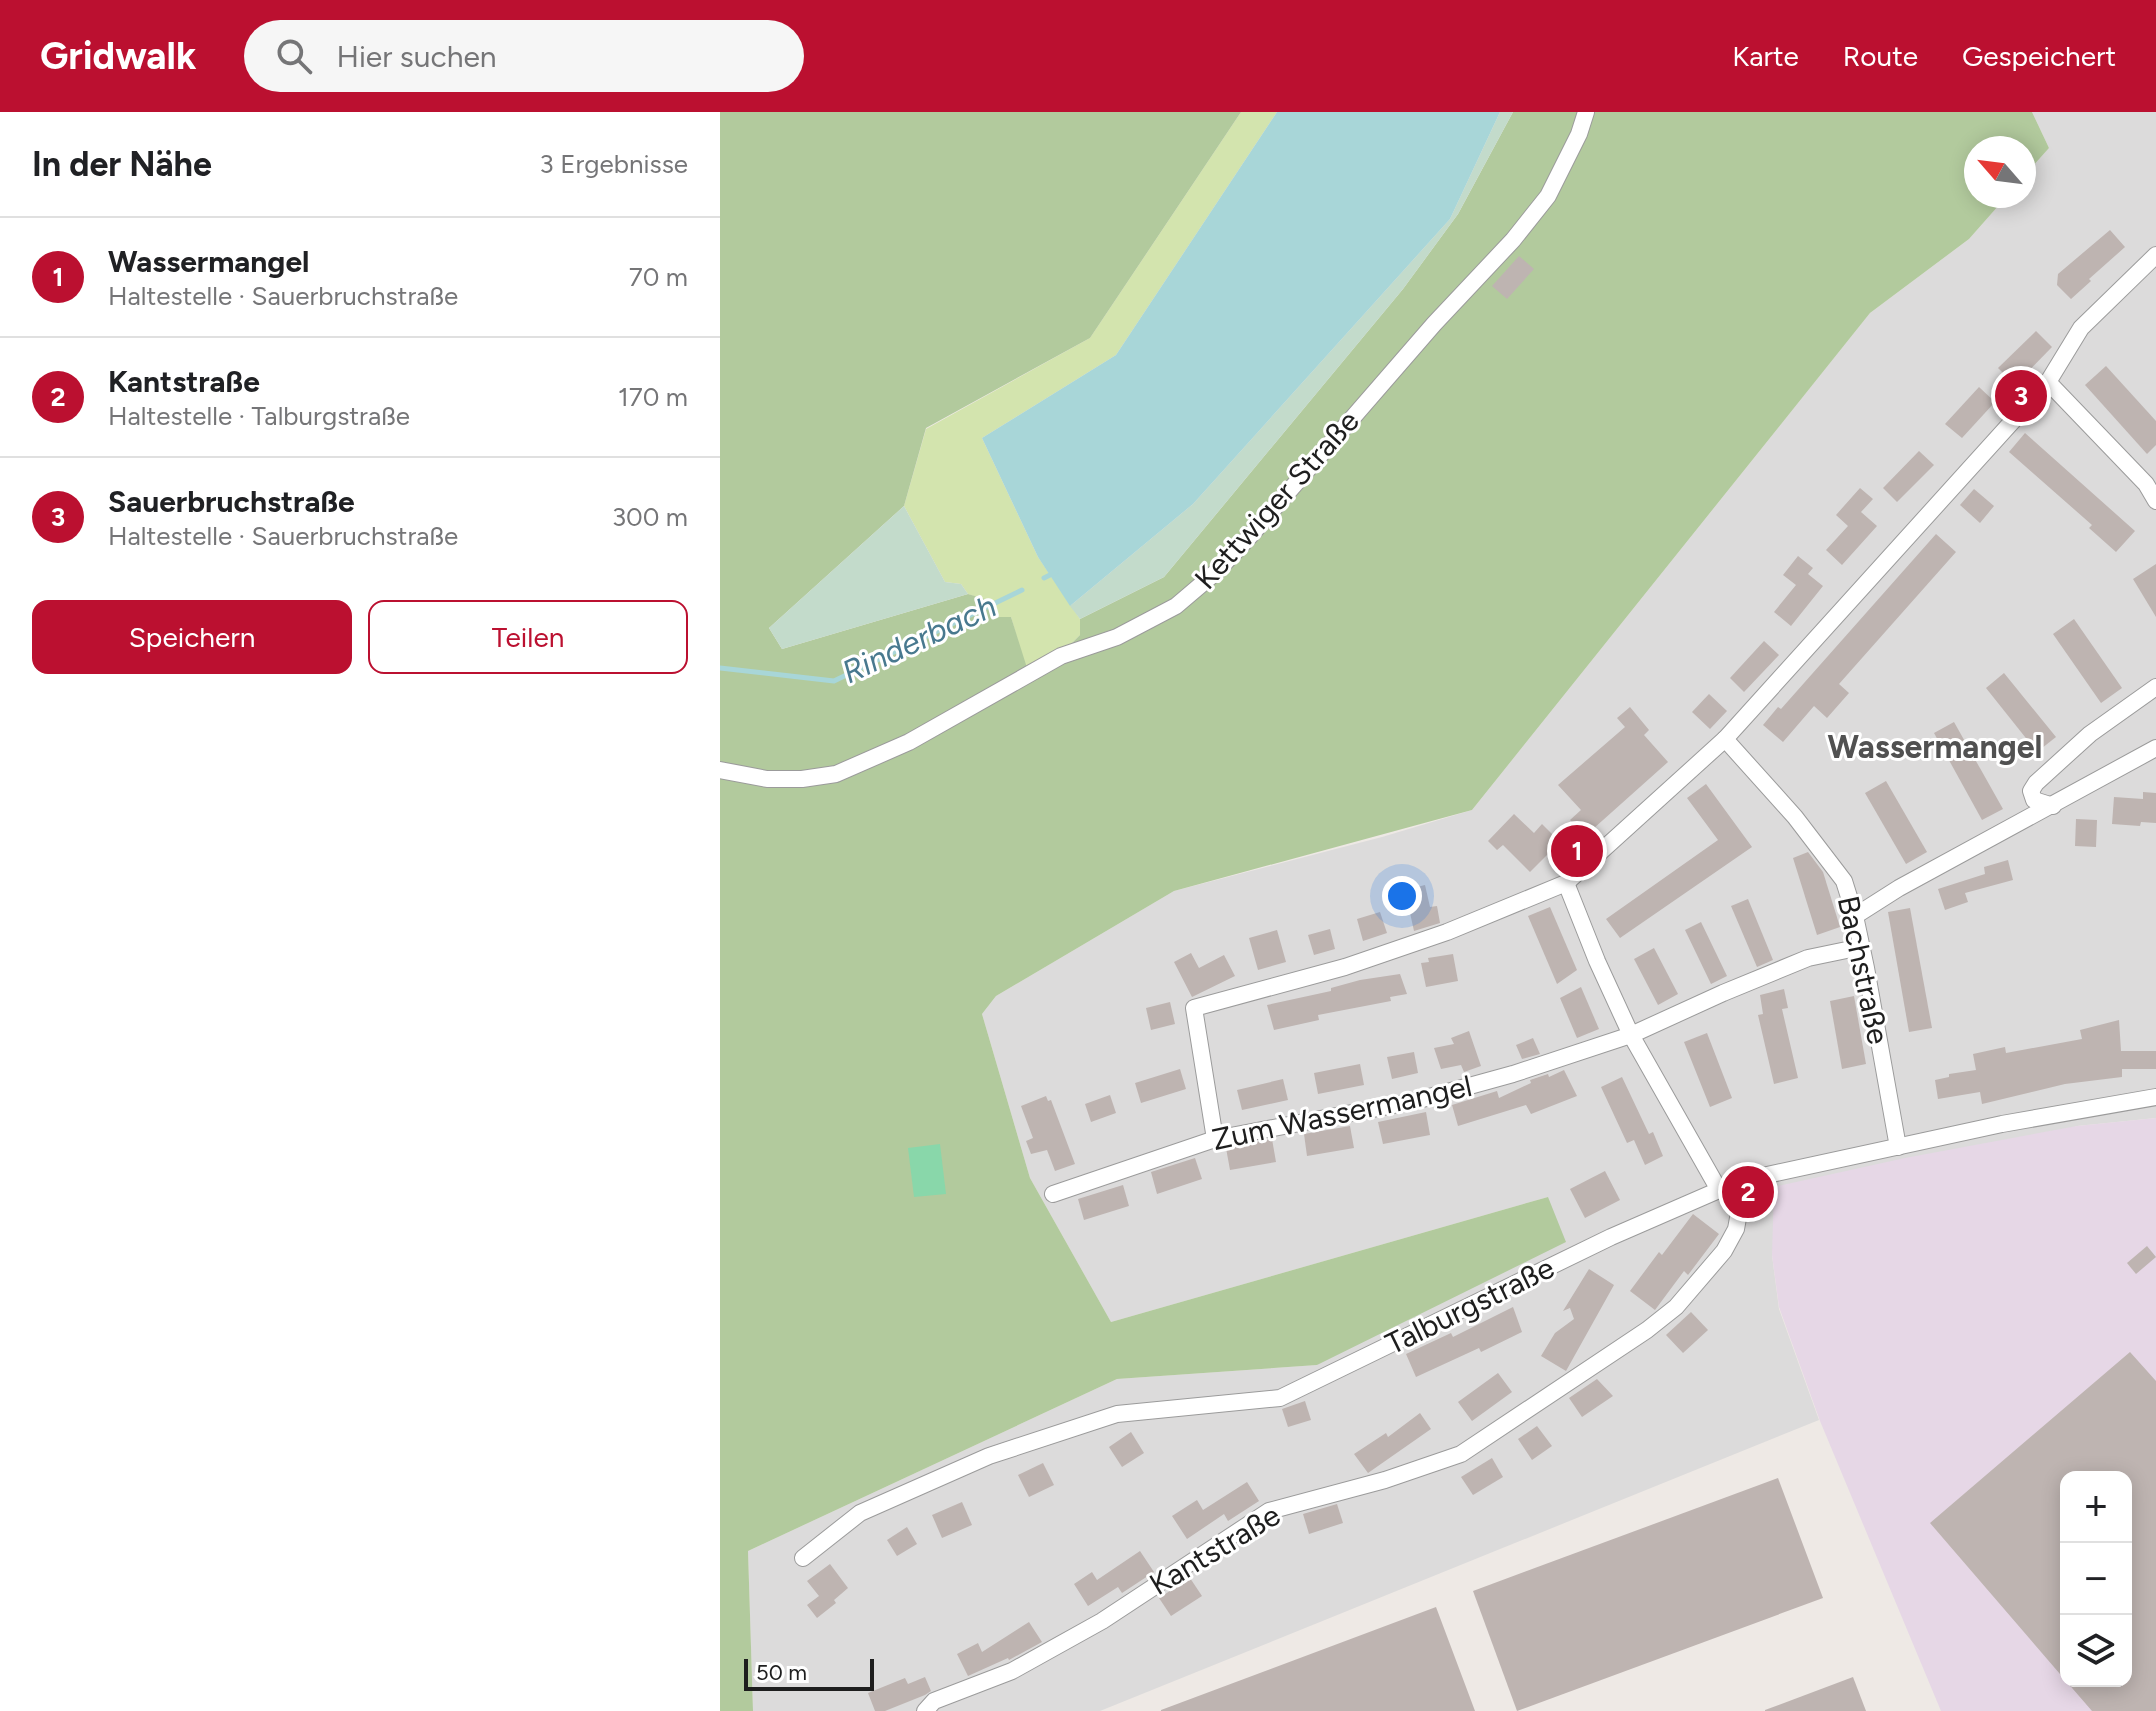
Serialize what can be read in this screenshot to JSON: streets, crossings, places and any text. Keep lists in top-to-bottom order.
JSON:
{
  "streets": {
    "street": [
      "Kettwiger Straße",
      "Bachstraße",
      "Zum Wassermangel",
      "Talburgstraße",
      "Kantstraße"
    ]
  },
  "crossings": [
    ["Bachstraße", "Zum Wassermangel"],
    ["Bachstraße", "Talburgstraße"],
    ["Talburgstraße", "Kantstraße"]
  ],
  "districts": ["Wassermangel"],
  "water": ["Rinderbach"],
  "scale_bar": "50 m",
  "north": "top left",
  "page": {
    "header": "Gridwalk",
    "search": "Hier suchen",
    "nav": ["Karte", "Route", "Gespeichert"],
    "heading": ["In der Nähe", "3 Ergebnisse"],
    "list": [
      {
        "mark": "1",
        "name": "Wassermangel",
        "note": "Haltestelle · Sauerbruchstraße",
        "value": "70 m"
      },
      {
        "mark": "2",
        "name": "Kantstraße",
        "note": "Haltestelle · Talburgstraße",
        "value": "170 m"
      },
      {
        "mark": "3",
        "name": "Sauerbruchstraße",
        "note": "Haltestelle · Sauerbruchstraße",
        "value": "300 m"
      }
    ],
    "pins": ["3", "1", "2"],
    "buttons": ["Speichern", "Teilen"],
    "map_buttons": ["+", "−"],
    "scale": "50 m"
  }
}
